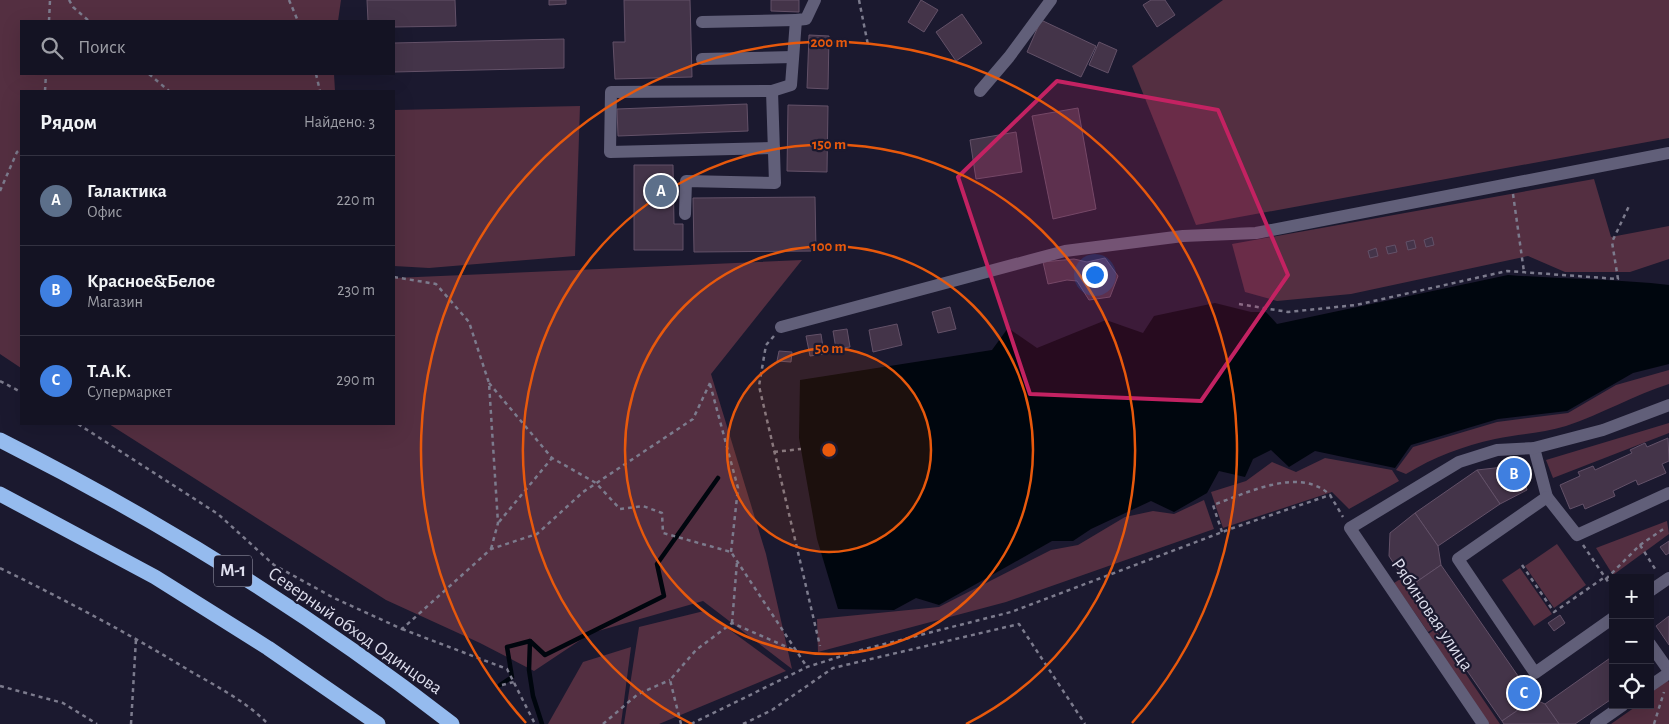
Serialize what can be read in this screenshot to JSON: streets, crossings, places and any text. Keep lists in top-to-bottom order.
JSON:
{
  "streets": {
    "highway": ["М-1", "Северный обход Одинцова"],
    "street": ["Рябиновая улица"]
  },
  "page": {
    "search": "Поиск",
    "heading": ["Рядом", "Найдено: 3"],
    "list": [
      {
        "mark": "A",
        "name": "Галактика",
        "note": "Офис",
        "value": "220 m"
      },
      {
        "mark": "B",
        "name": "Красное&Белое",
        "note": "Магазин",
        "value": "230 m"
      },
      {
        "mark": "C",
        "name": "Т.А.К.",
        "note": "Супермаркет",
        "value": "290 m"
      }
    ],
    "pins": ["A", "B", "C"],
    "map_buttons": ["+", "−"]
  },
  "rings": [
    "200 m",
    "150 m",
    "100 m",
    "50 m"
  ]
}
